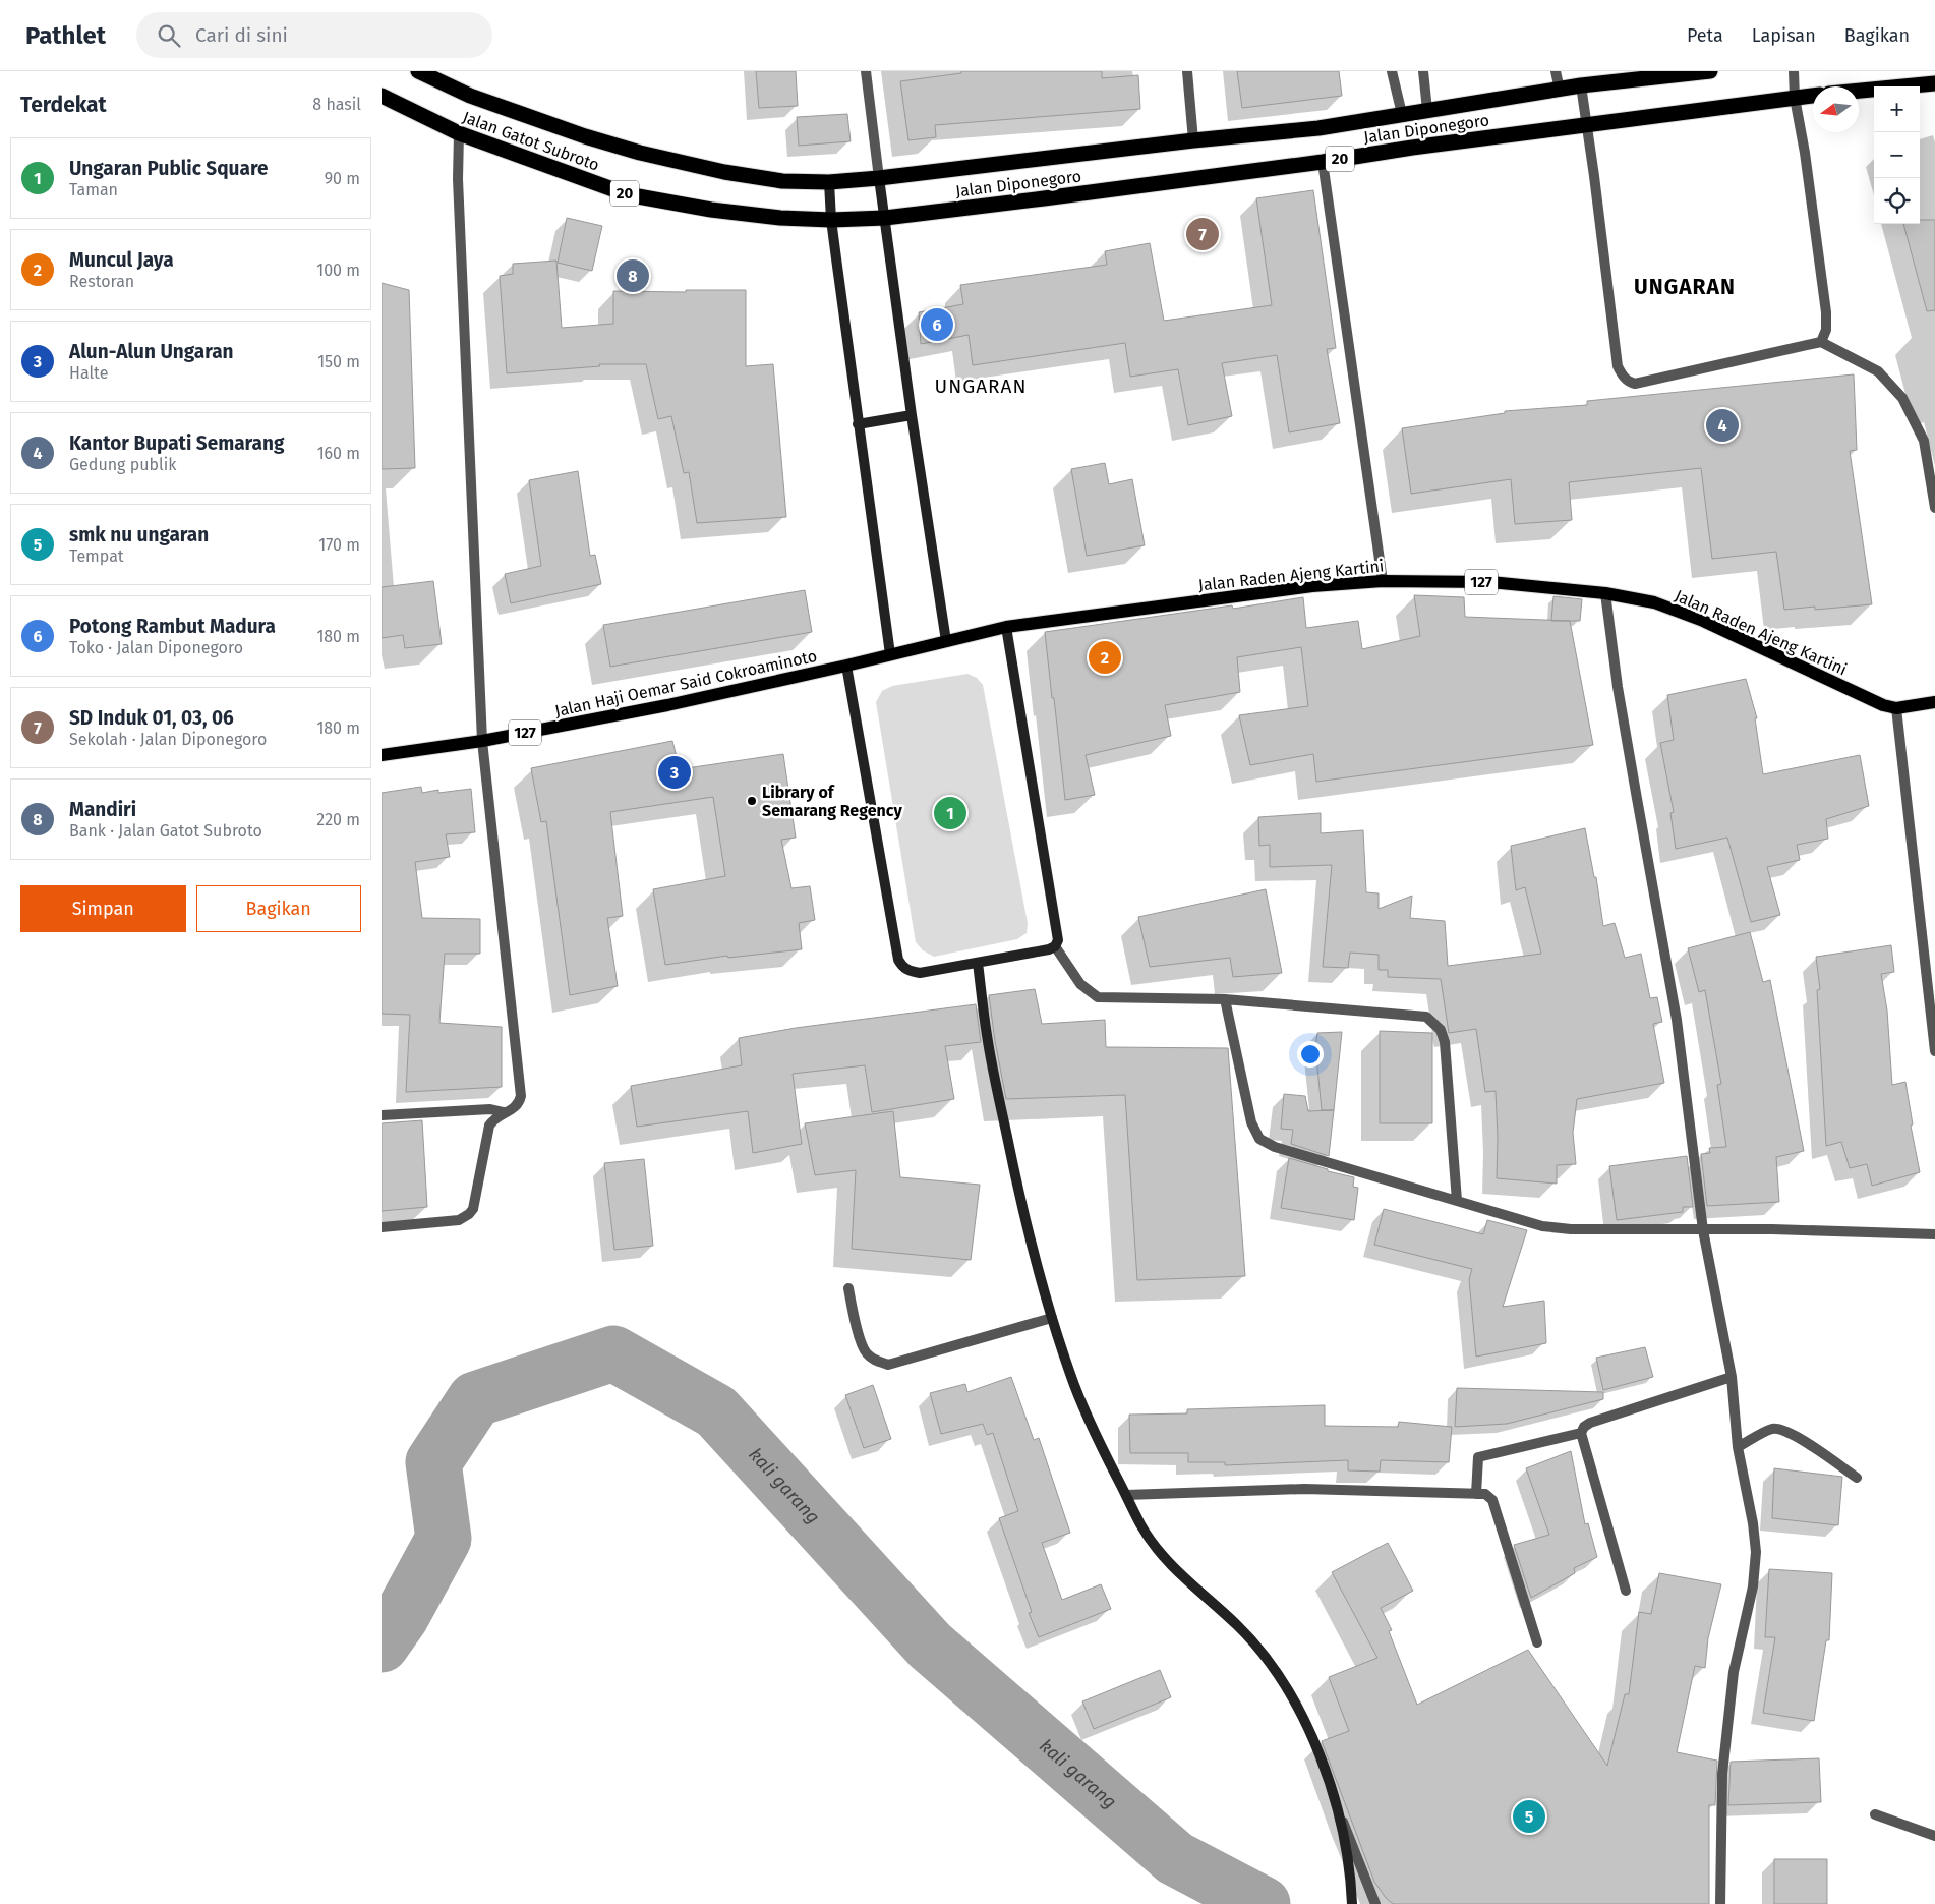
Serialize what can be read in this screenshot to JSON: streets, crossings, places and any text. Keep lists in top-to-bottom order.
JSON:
{
  "streets": {
    "highway": ["Jalan Diponegoro", "Jalan Gatot Subroto", "20"],
    "main road": ["Jalan Raden Ajeng Kartini", "127", "Jalan Haji Oemar Said Cokroaminoto"]
  },
  "crossings": [
    ["Jalan Diponegoro", "Jalan Gatot Subroto"],
    ["Jalan Raden Ajeng Kartini", "Jalan Haji Oemar Said Cokroaminoto"]
  ],
  "districts": ["UNGARAN", "UNGARAN"],
  "water": ["kali garang"],
  "places": ["Library of Semarang Regency"],
  "north": "left",
  "page": {
    "header": "Pathlet",
    "search": "Cari di sini",
    "nav": ["Peta", "Lapisan", "Bagikan"],
    "heading": ["Terdekat", "8 hasil"],
    "map_buttons": ["+", "−"],
    "list": [
      {
        "mark": "1",
        "name": "Ungaran Public Square",
        "note": "Taman",
        "value": "90 m"
      },
      {
        "mark": "2",
        "name": "Muncul Jaya",
        "note": "Restoran",
        "value": "100 m"
      },
      {
        "mark": "3",
        "name": "Alun-Alun Ungaran",
        "note": "Halte",
        "value": "150 m"
      },
      {
        "mark": "4",
        "name": "Kantor Bupati Semarang",
        "note": "Gedung publik",
        "value": "160 m"
      },
      {
        "mark": "5",
        "name": "smk nu ungaran",
        "note": "Tempat",
        "value": "170 m"
      },
      {
        "mark": "6",
        "name": "Potong Rambut Madura",
        "note": "Toko · Jalan Diponegoro",
        "value": "180 m"
      },
      {
        "mark": "7",
        "name": "SD Induk 01, 03, 06",
        "note": "Sekolah · Jalan Diponegoro",
        "value": "180 m"
      },
      {
        "mark": "8",
        "name": "Mandiri",
        "note": "Bank · Jalan Gatot Subroto",
        "value": "220 m"
      }
    ],
    "pins": [
      "7",
      "8",
      "6",
      "4",
      "2",
      "3",
      "1",
      "5"
    ],
    "buttons": ["Simpan", "Bagikan"]
  }
}
